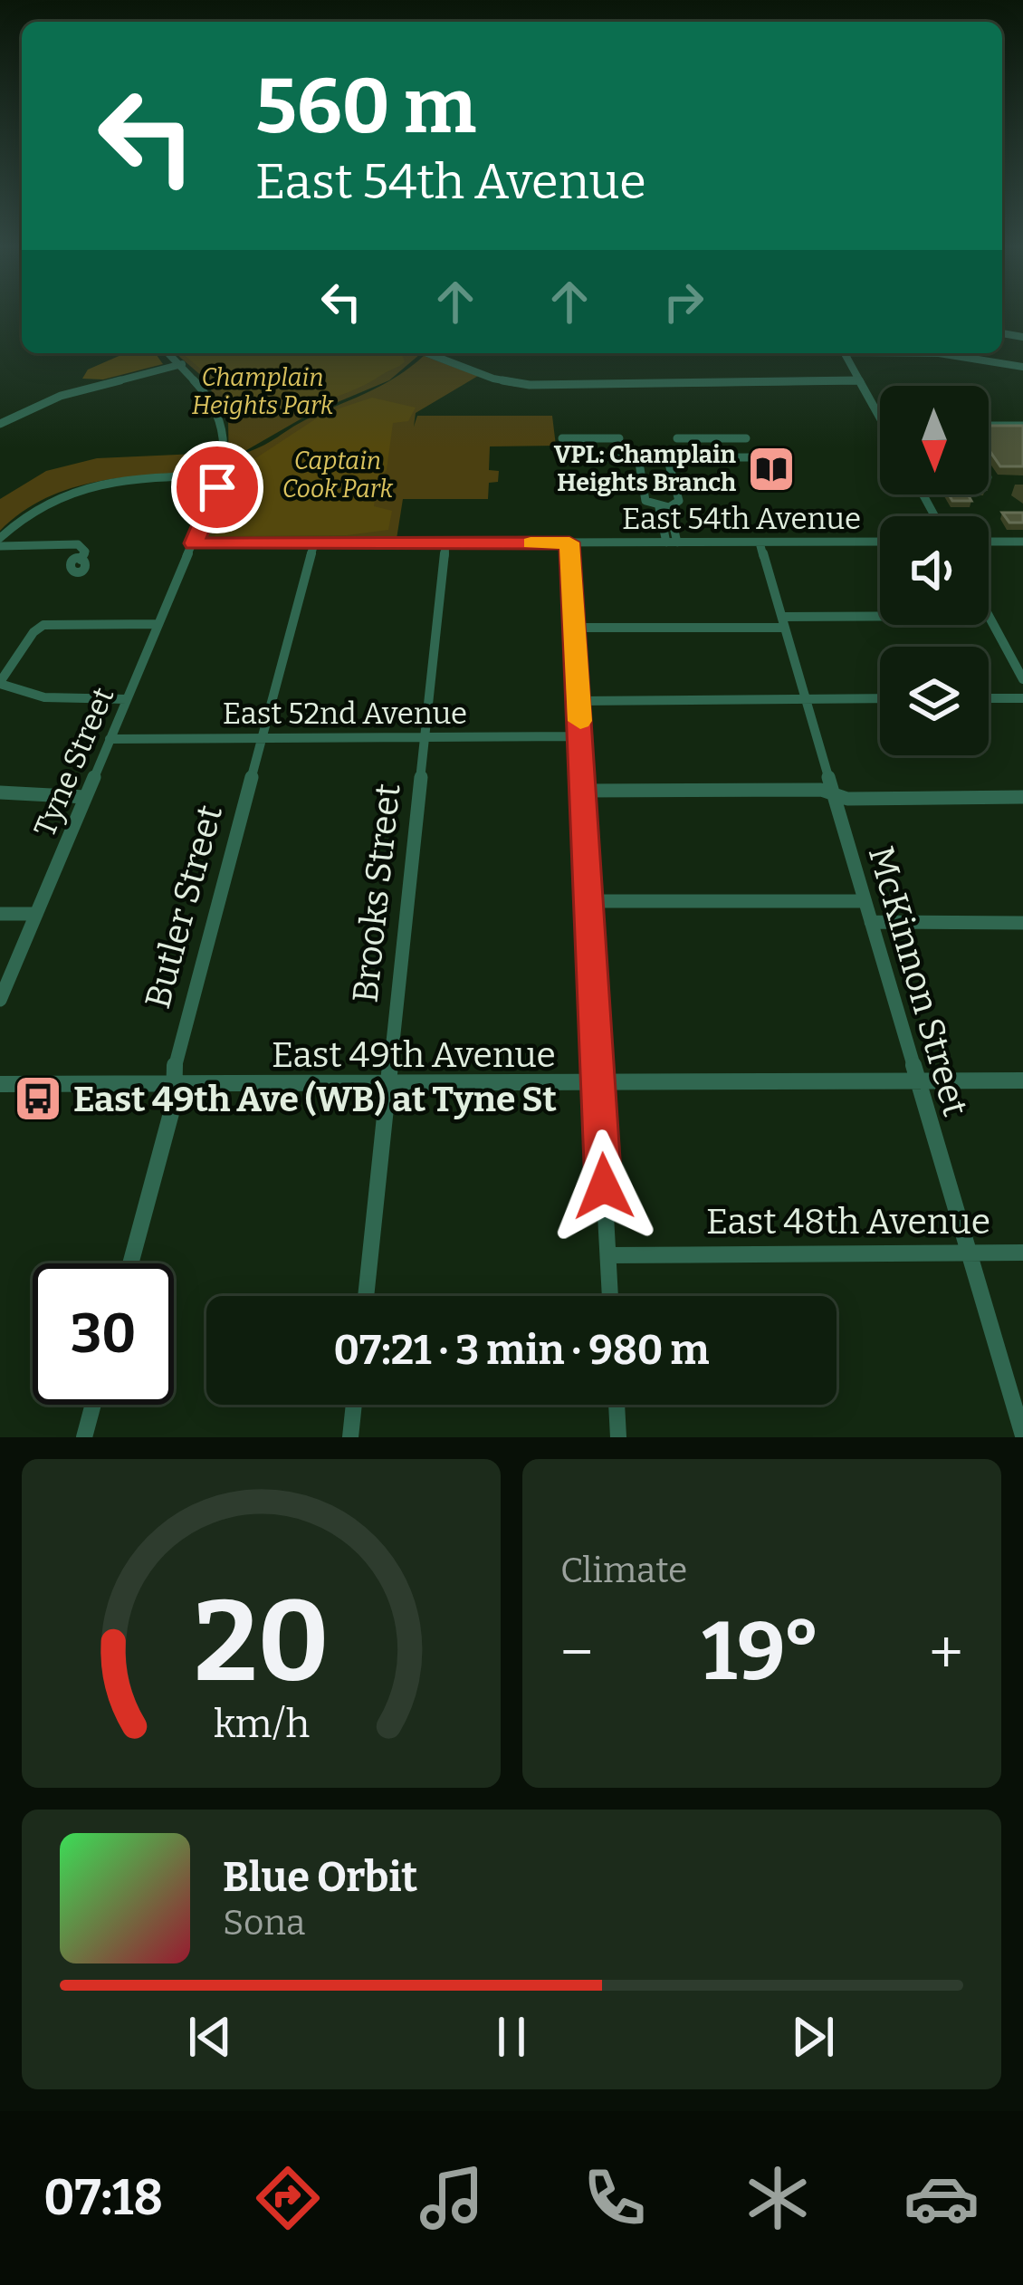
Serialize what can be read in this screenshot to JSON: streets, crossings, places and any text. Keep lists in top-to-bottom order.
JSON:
{
  "streets": {
    "street": [
      "East 54th Avenue",
      "East 52nd Avenue",
      "Tyne Street",
      "Brooks Street",
      "Butler Street",
      "McKinnon Street",
      "East 49th Avenue",
      "East 48th Avenue"
    ]
  },
  "crossings": [
    ["East 54th Avenue", "Tyne Street"],
    ["East 54th Avenue", "Brooks Street"],
    ["East 54th Avenue", "Butler Street"],
    ["East 54th Avenue", "McKinnon Street"],
    ["East 52nd Avenue", "Tyne Street"],
    ["East 52nd Avenue", "Brooks Street"],
    ["East 52nd Avenue", "Butler Street"],
    ["Brooks Street", "East 49th Avenue"],
    ["Butler Street", "East 49th Avenue"],
    ["McKinnon Street", "East 49th Avenue"],
    ["McKinnon Street", "East 48th Avenue"]
  ],
  "parks": ["Champlain Heights Park", "Captain Cook Park"],
  "places": {
    "library": ["VPL: Champlain Heights Branch"],
    "bus stop": ["East 49th Ave (WB) at Tyne St"]
  },
  "north": "bottom",
  "page": {
    "turn": ["560 m", "East 54th Avenue"],
    "limit": "30",
    "trip": "07:21 · 3 min · 980 m",
    "tile": "Climate",
    "heat": ["−", "19°", "+"],
    "song": ["Blue Orbit", "Sona"],
    "tabs": "07:18",
    "gauge": ["20", "km/h"]
  }
}
